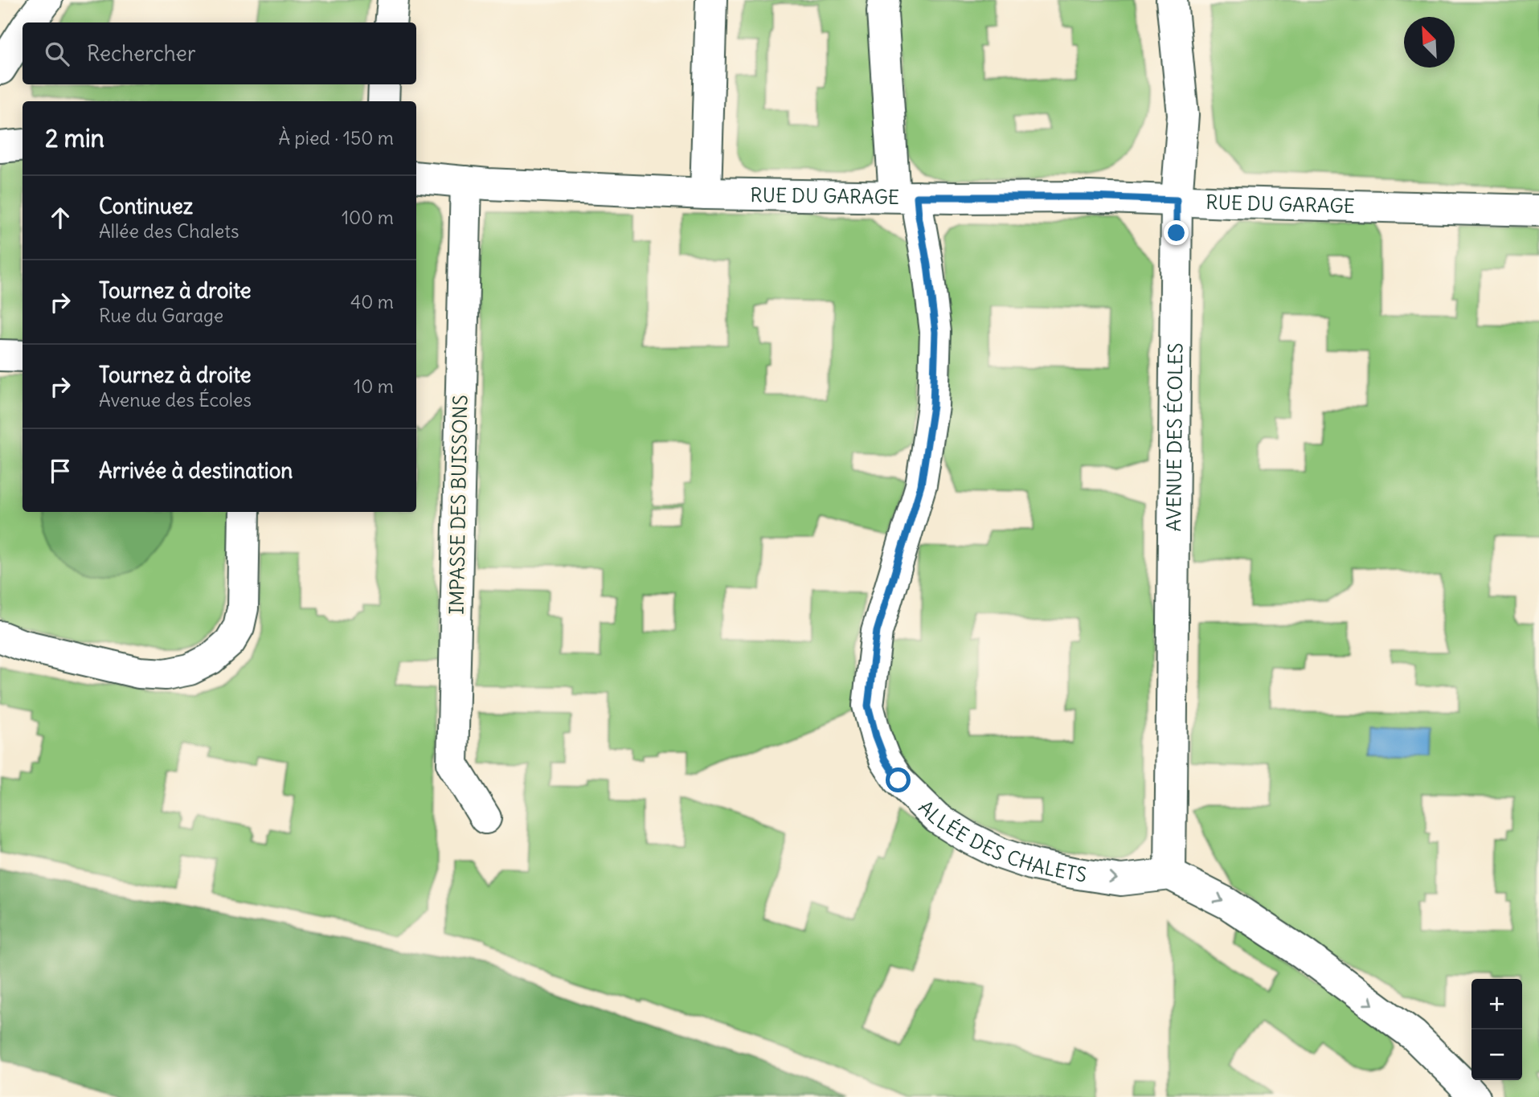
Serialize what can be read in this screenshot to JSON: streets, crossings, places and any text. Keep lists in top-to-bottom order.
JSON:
{
  "streets": {
    "street": [
      "RUE DU GARAGE",
      "AVENUE DES ÉCOLES",
      "IMPASSE DES BUISSONS",
      "ALLÉE DES CHALETS"
    ]
  },
  "crossings": [
    ["RUE DU GARAGE", "AVENUE DES ÉCOLES"],
    ["RUE DU GARAGE", "IMPASSE DES BUISSONS"],
    ["RUE DU GARAGE", "ALLÉE DES CHALETS"],
    ["AVENUE DES ÉCOLES", "ALLÉE DES CHALETS"]
  ],
  "one_way": ["ALLÉE DES CHALETS"],
  "north": "top left",
  "page": {
    "search": "Rechercher",
    "heading": ["2 min", "À pied · 150 m"],
    "list": [
      ["Continuez", "Allée des Chalets", "100 m"],
      ["Tournez à droite", "Rue du Garage", "40 m"],
      ["Tournez à droite", "Avenue des Écoles", "10 m"],
      "Arrivée à destination"
    ],
    "map_buttons": ["+", "−"]
  }
}
